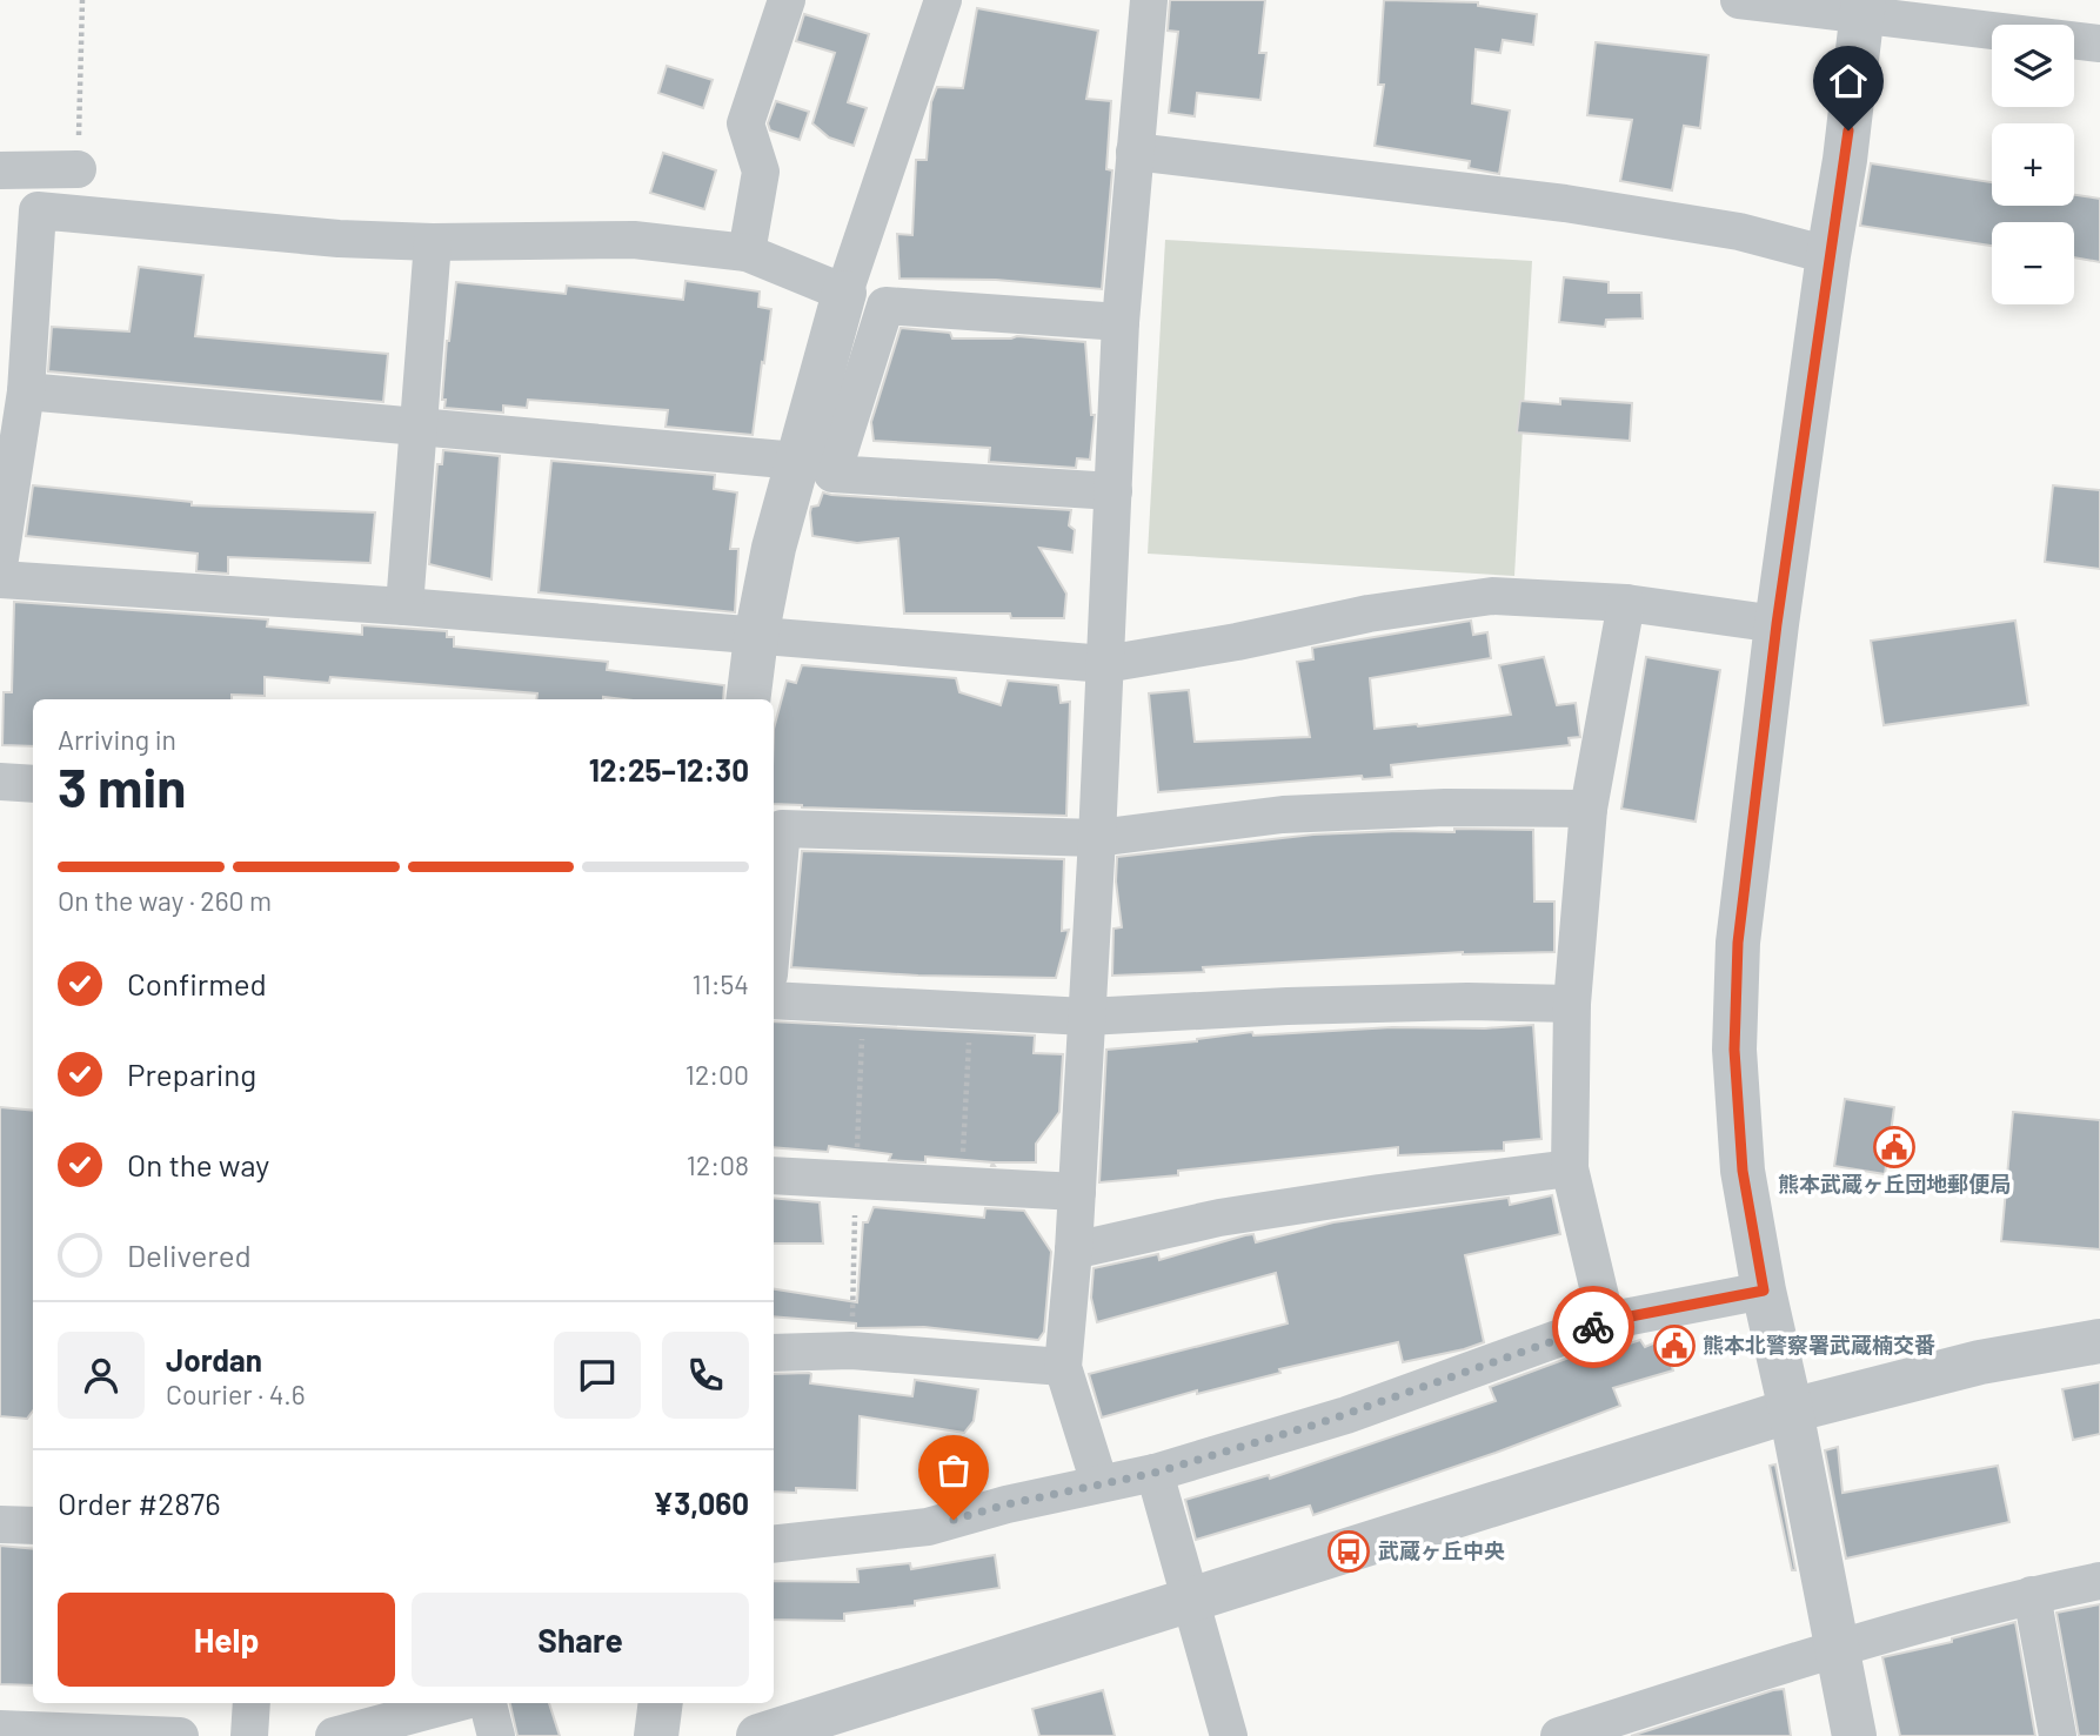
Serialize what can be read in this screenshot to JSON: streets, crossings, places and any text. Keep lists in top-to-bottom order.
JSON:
{
  "places": {
    "public building": ["熊本武蔵ヶ丘団地郵便局", "熊本北警察署武蔵楠交番"],
    "bus stop": ["武蔵ヶ丘中央"]
  },
  "page": {
    "map_buttons": ["+", "−"],
    "heading": ["3 min", "Arriving in", "12:25–12:30"],
    "panel": [
      "Jordan",
      "Courier · 4.6",
      "Order #2876",
      "¥3,060"
    ],
    "bar": "On the way · 260 m",
    "list": [
      ["Confirmed", "11:54"],
      ["Preparing", "12:00"],
      ["On the way", "12:08"],
      "Delivered"
    ],
    "buttons": ["Help", "Share"]
  }
}
